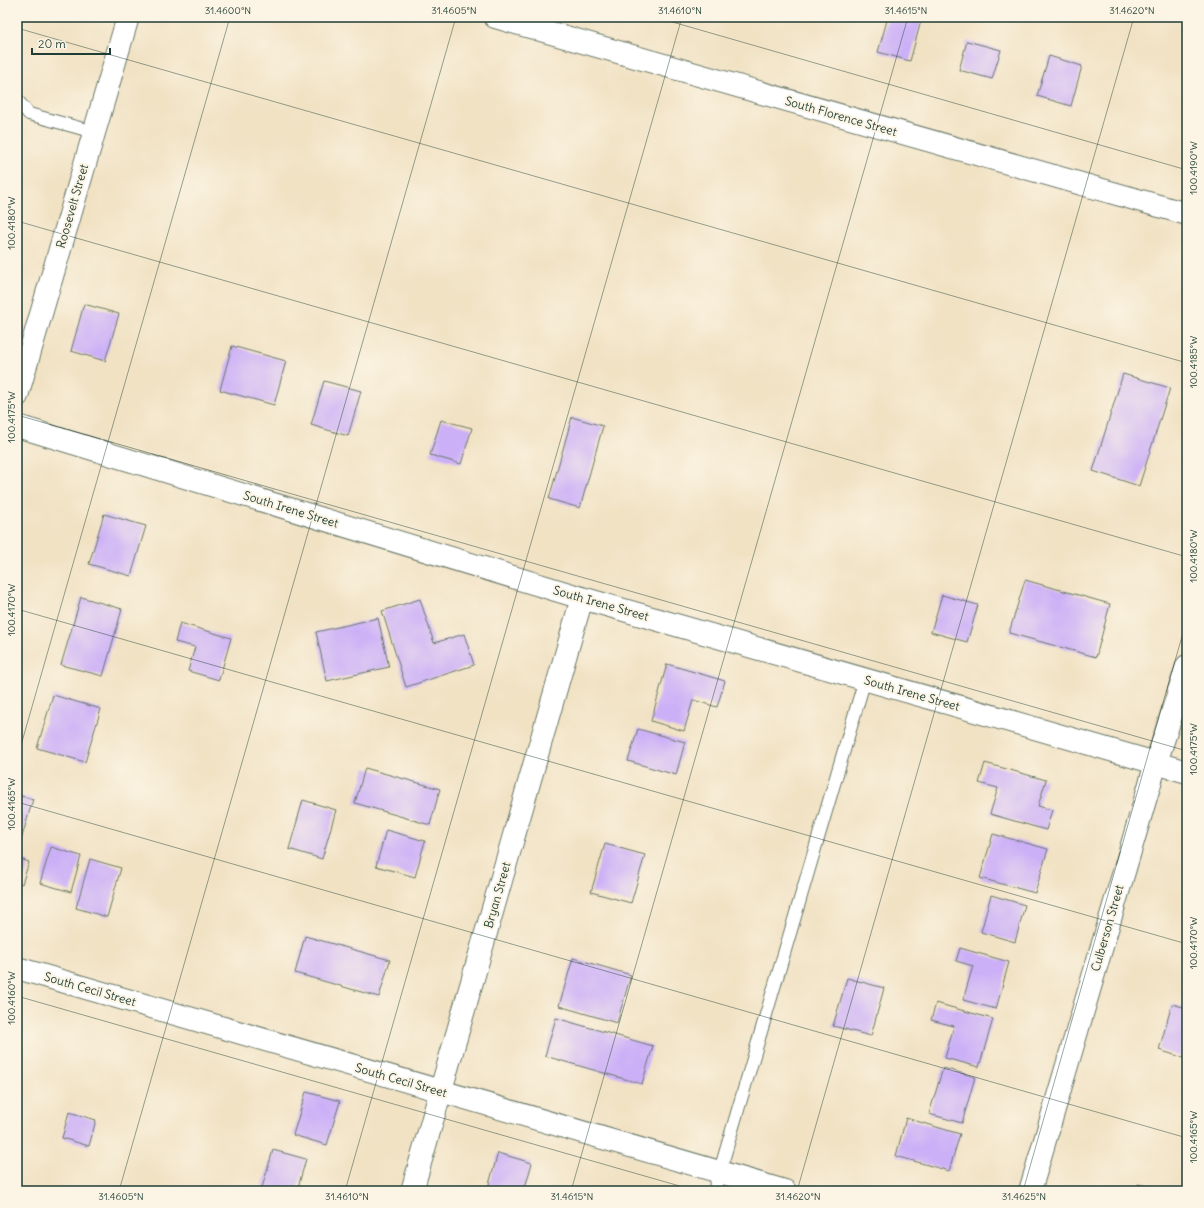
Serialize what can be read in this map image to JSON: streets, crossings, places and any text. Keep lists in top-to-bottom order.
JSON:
{
  "streets": {
    "street": [
      "South Florence Street",
      "Roosevelt Street",
      "South Irene Street",
      "Bryan Street",
      "Culberson Street",
      "South Cecil Street"
    ]
  },
  "crossings": [
    ["South Irene Street", "Bryan Street"],
    ["South Irene Street", "Culberson Street"],
    ["Bryan Street", "South Cecil Street"]
  ],
  "scale_bar": "20 m",
  "coordinates": [
    "31.4600°N",
    "31.4605°N",
    "31.4610°N",
    "31.4615°N",
    "31.4620°N",
    "100.4190°W",
    "100.4180°W",
    "100.4185°W",
    "100.4175°W",
    "100.4170°W",
    "100.4165°W",
    "100.4160°W",
    "31.4625°N"
  ]
}
